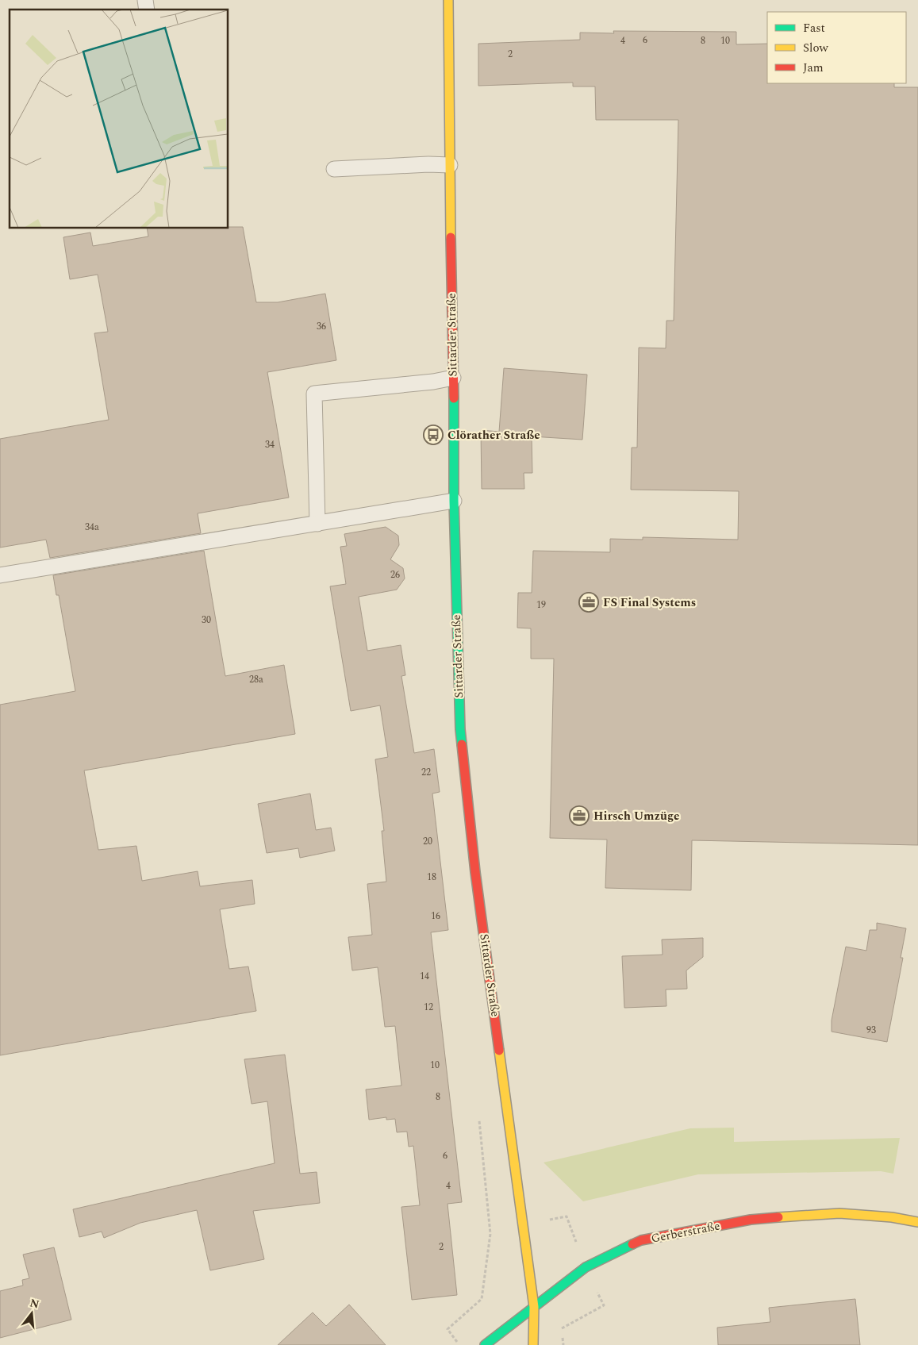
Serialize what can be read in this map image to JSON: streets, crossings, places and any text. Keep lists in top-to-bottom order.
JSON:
{
  "streets": {
    "street": ["Sittarder Straße", "Gerberstraße"]
  },
  "crossings": [
    ["Sittarder Straße", "Gerberstraße"]
  ],
  "places": {
    "bus stop": ["Clörather Straße"],
    "office": ["FS Final Systems", "Hirsch Umzüge"]
  },
  "house_numbers": [
    "6",
    "4",
    "8",
    "10",
    "2",
    "36",
    "34",
    "34a",
    "26",
    "19",
    "30",
    "28a",
    "22",
    "20",
    "18",
    "16",
    "14",
    "12",
    "93",
    "10",
    "8",
    "6",
    "4",
    "2"
  ],
  "legend": ["Fast", "Slow", "Jam"],
  "north": "top"
}
